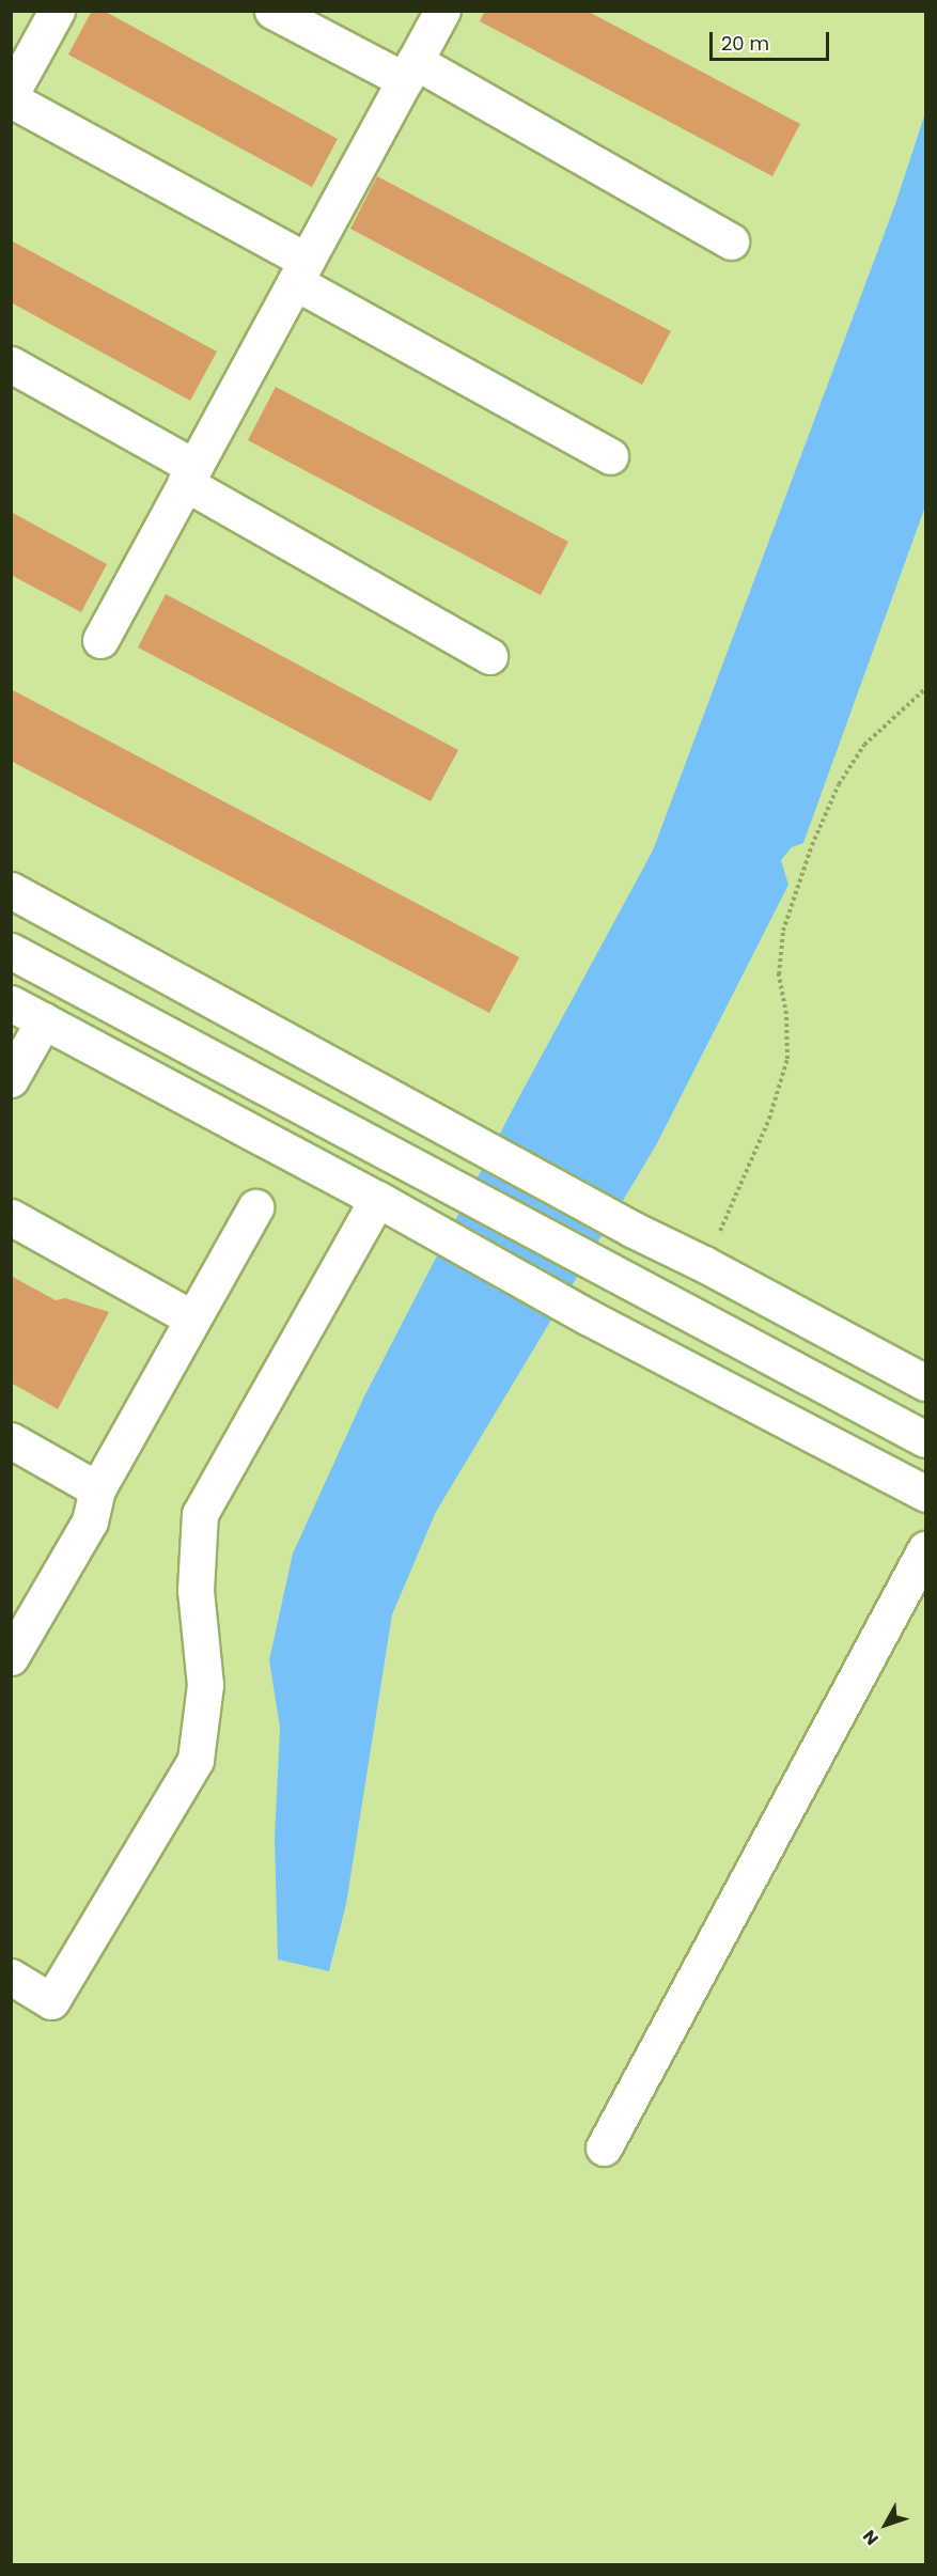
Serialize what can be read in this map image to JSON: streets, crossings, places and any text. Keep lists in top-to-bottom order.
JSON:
{
  "scale_bar": "20 m",
  "north": "bottom left"
}
